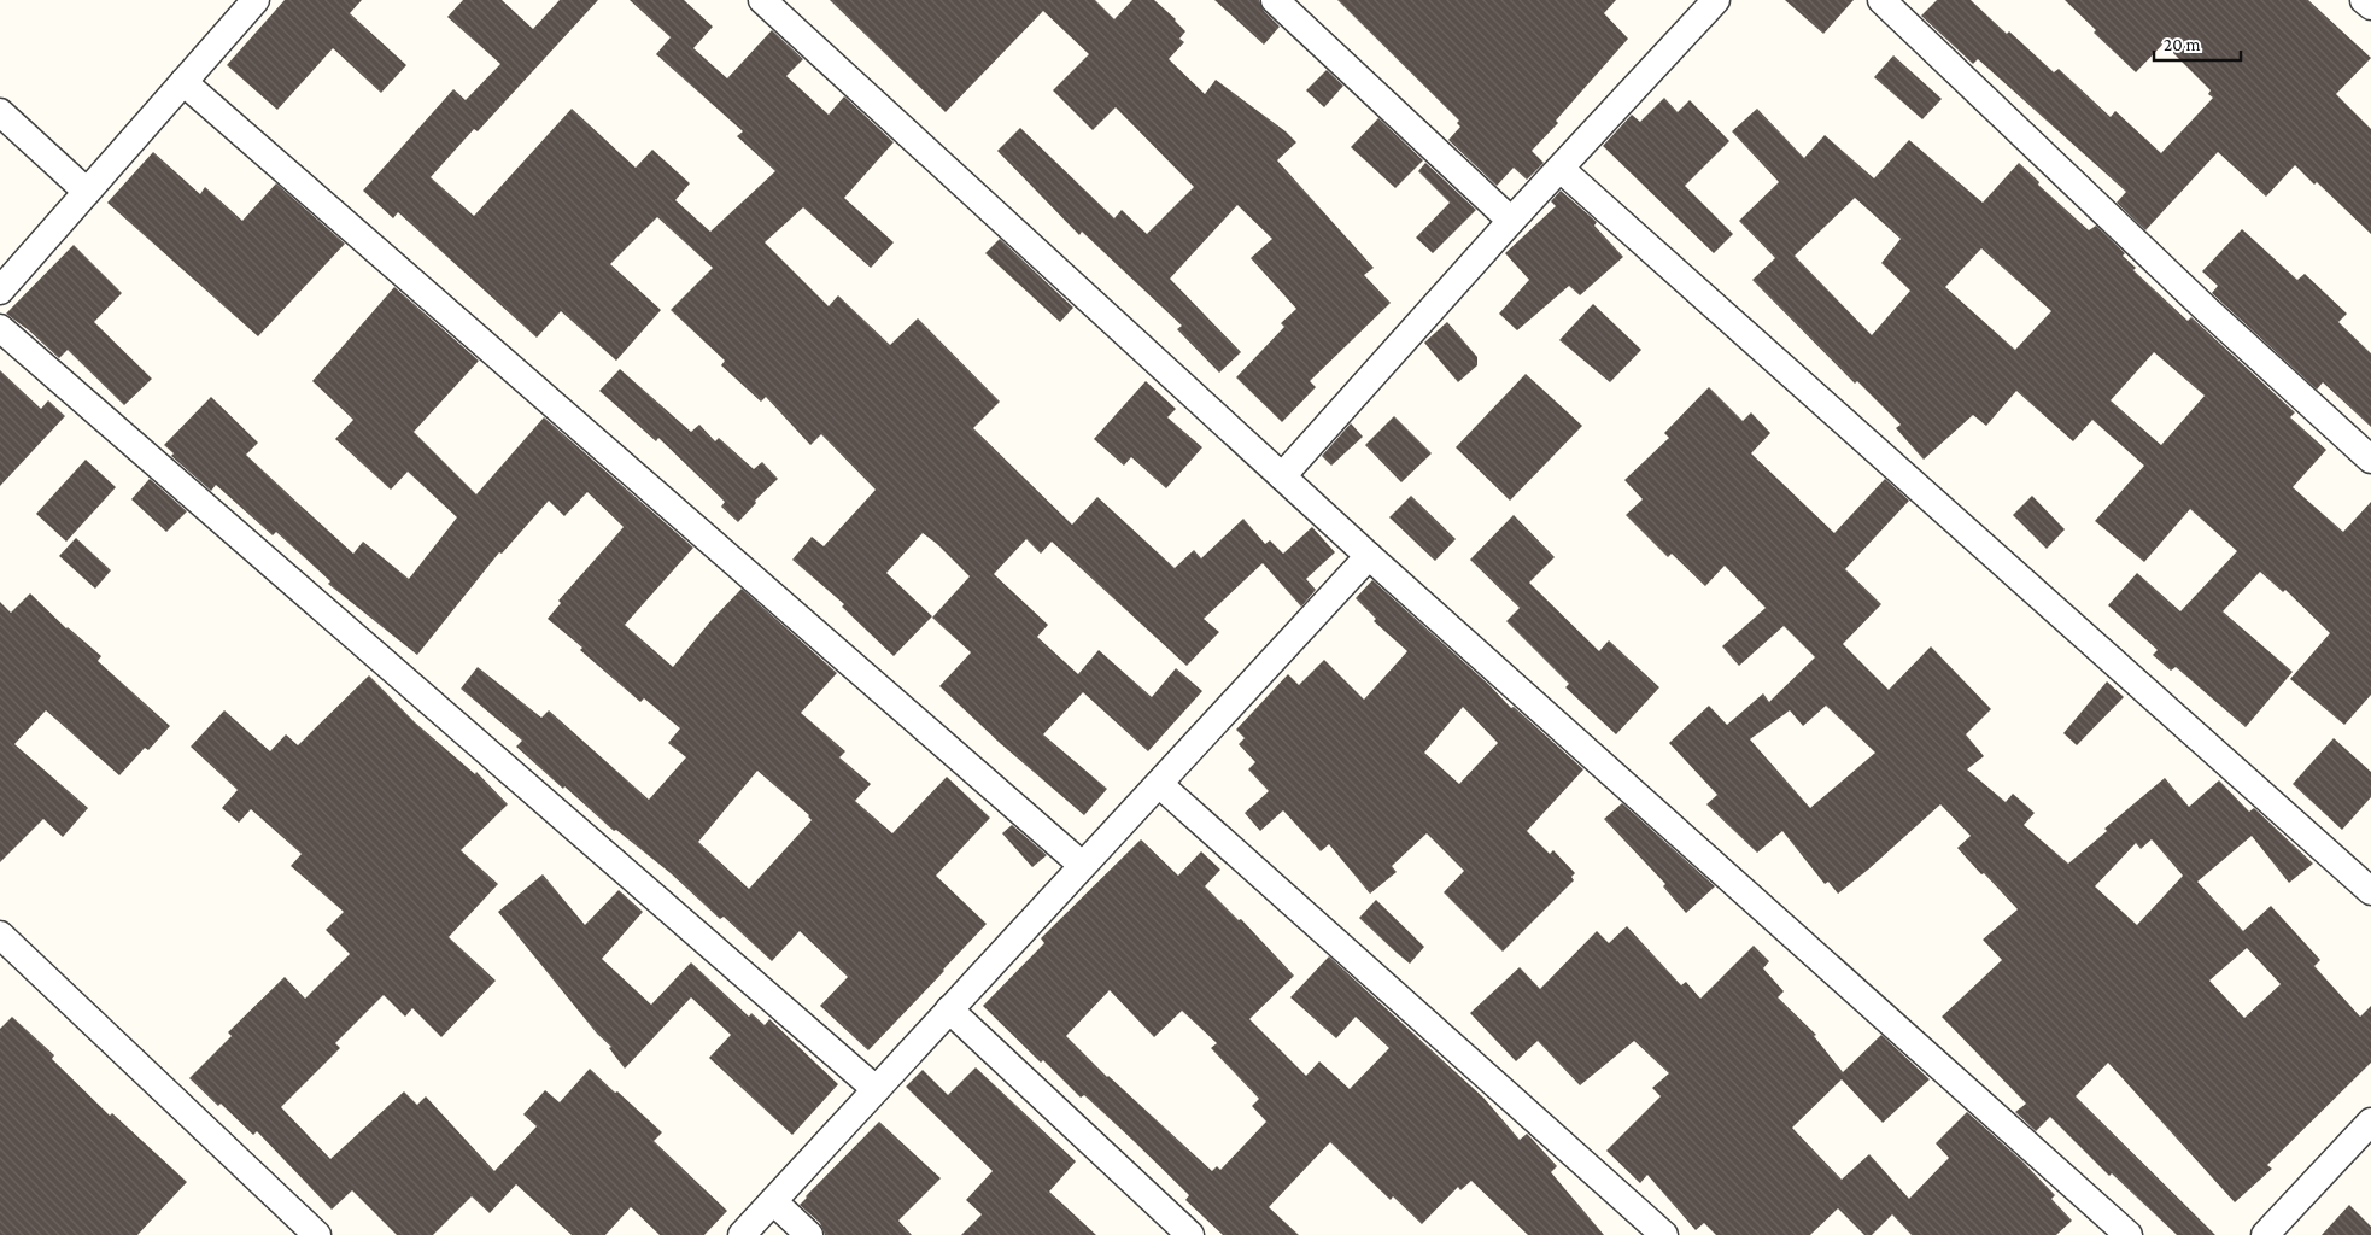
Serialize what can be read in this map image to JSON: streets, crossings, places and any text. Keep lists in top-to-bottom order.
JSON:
{
  "scale_bar": "20 m"
}
